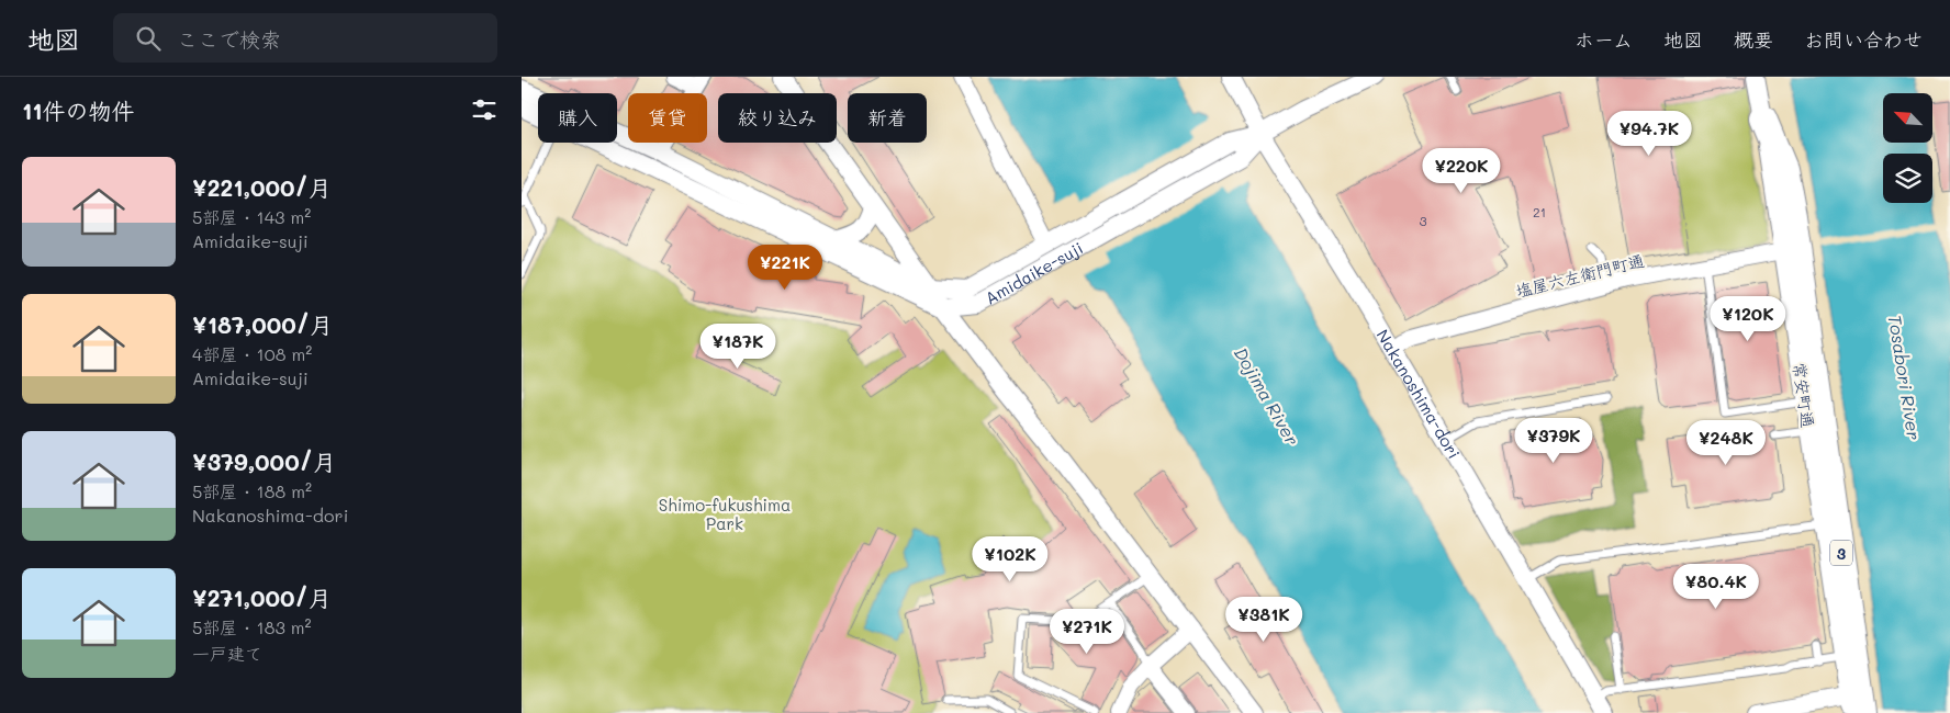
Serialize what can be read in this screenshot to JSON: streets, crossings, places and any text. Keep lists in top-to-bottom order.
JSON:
{
  "streets": {
    "highway": ["3"],
    "street": [
      "Amidaike-suji",
      "塩屋六左衛門町通",
      "Nakanoshima-dori",
      "常安町通"
    ]
  },
  "crossings": [
    ["Amidaike-suji", "Nakanoshima-dori"],
    ["塩屋六左衛門町通", "Nakanoshima-dori"],
    ["塩屋六左衛門町通", "常安町通"],
    ["常安町通", "3"]
  ],
  "water": ["Tosabori River", "Dojima River"],
  "parks": ["Shimo-fukushima Park"],
  "house_numbers": ["21", "3"],
  "north": "top left",
  "page": {
    "header": "地図",
    "search": "ここで検索",
    "nav": [
      "ホーム",
      "地図",
      "概要",
      "お問い合わせ"
    ],
    "heading": "11件の物件",
    "chip": [
      "購入",
      "賃貸",
      "絞り込み",
      "新着"
    ],
    "price": [
      "¥94.7K",
      "¥220K",
      "¥221K",
      "¥120K",
      "¥187K",
      "¥379K",
      "¥248K",
      "¥102K",
      "¥80.4K",
      "¥381K",
      "¥271K"
    ],
    "list": [
      {
        "name": "¥221,000/月",
        "note": "5部屋 · 143 m² · Amidaike-suji"
      },
      {
        "name": "¥187,000/月",
        "note": "4部屋 · 108 m² · Amidaike-suji"
      },
      {
        "name": "¥379,000/月",
        "note": "5部屋 · 188 m² · Nakanoshima-dori"
      },
      {
        "name": "¥271,000/月",
        "note": "5部屋 · 183 m² · 一戸建て"
      }
    ]
  }
}
